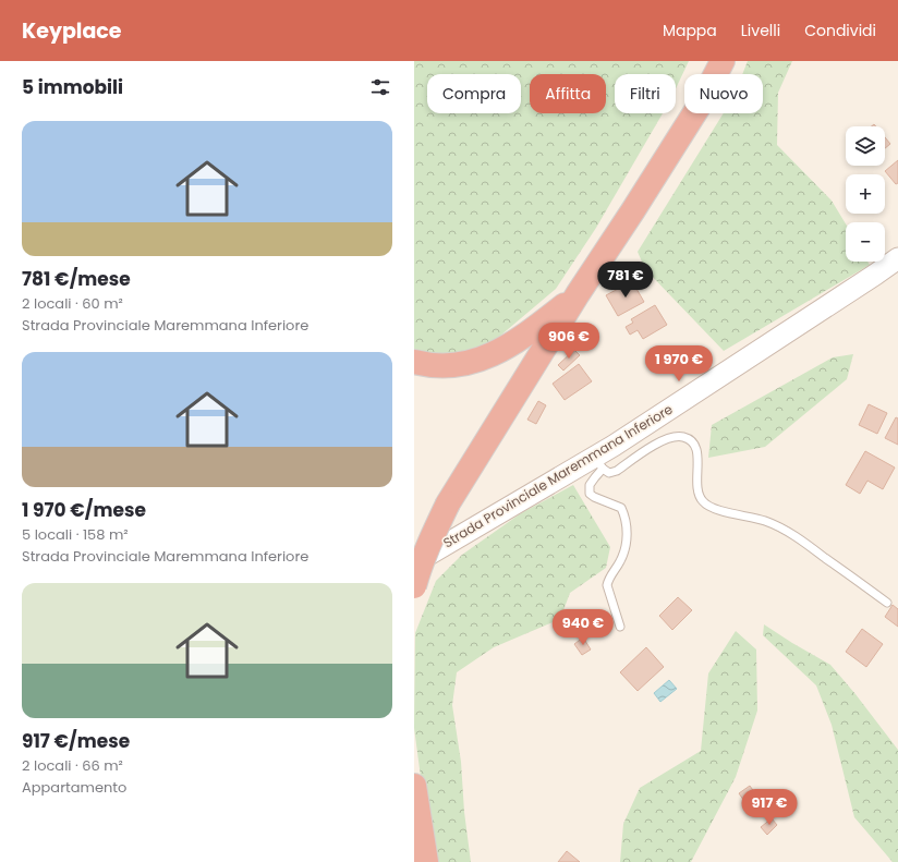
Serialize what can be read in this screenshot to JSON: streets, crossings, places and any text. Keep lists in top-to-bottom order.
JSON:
{
  "streets": {
    "main road": ["Strada Provinciale Maremmana Inferiore"]
  },
  "page": {
    "header": "Keyplace",
    "nav": ["Mappa", "Livelli", "Condividi"],
    "heading": "5 immobili",
    "chip": [
      "Compra",
      "Affitta",
      "Filtri",
      "Nuovo"
    ],
    "list": [
      {
        "name": "781 €/mese",
        "note": "2 locali · 60 m² · Strada Provinciale Maremmana Inferiore"
      },
      {
        "name": "1 970 €/mese",
        "note": "5 locali · 158 m² · Strada Provinciale Maremmana Inferiore"
      },
      {
        "name": "917 €/mese",
        "note": "2 locali · 66 m² · Appartamento"
      }
    ],
    "map_buttons": ["+", "−"],
    "price": [
      "781 €",
      "906 €",
      "1 970 €",
      "940 €",
      "917 €"
    ]
  }
}
